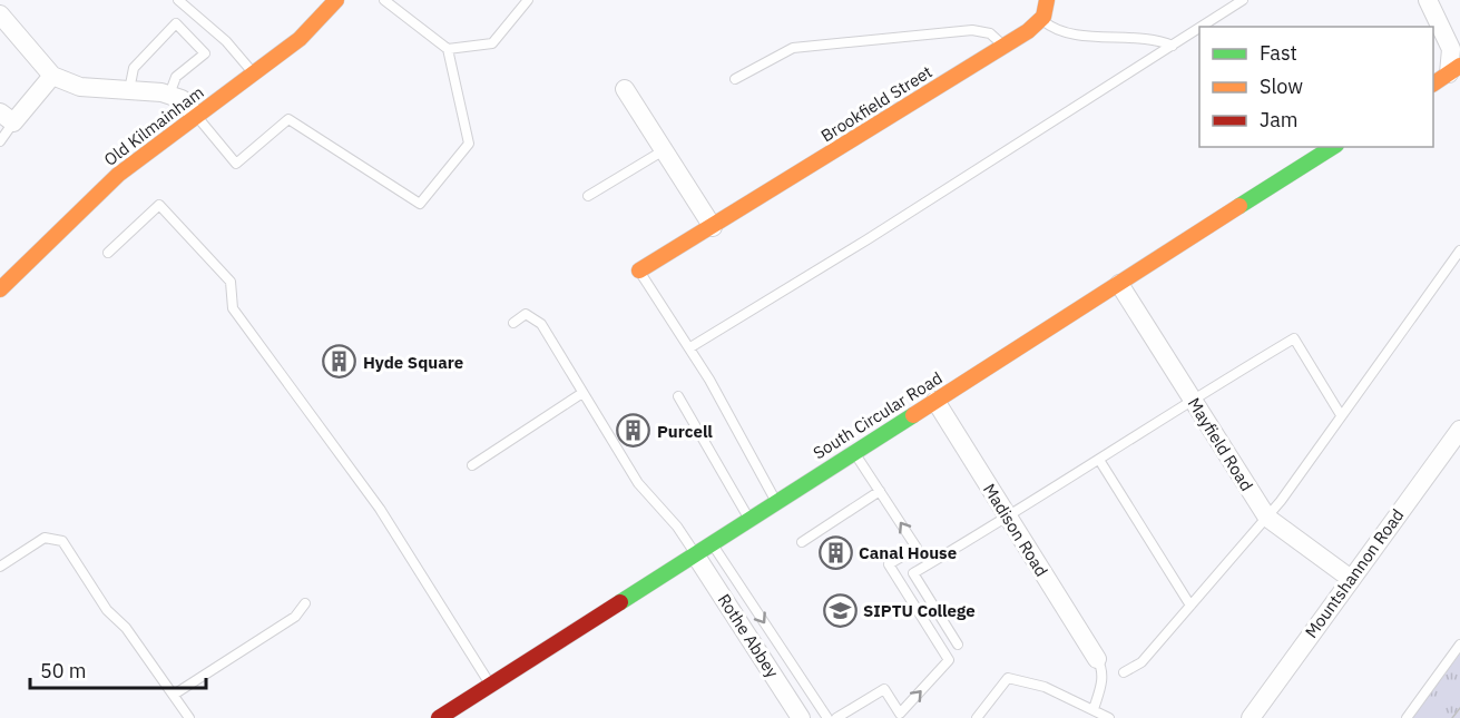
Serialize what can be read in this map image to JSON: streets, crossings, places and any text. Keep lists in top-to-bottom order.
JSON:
{
  "streets": {
    "main road": ["Brookfield Street", "Old Kilmainham", "South Circular Road"],
    "street": [
      "Mayfield Road",
      "Madison Road",
      "Mountshannon Road",
      "Rothe Abbey"
    ]
  },
  "crossings": [
    ["South Circular Road", "Mayfield Road"],
    ["South Circular Road", "Madison Road"],
    ["South Circular Road", "Rothe Abbey"],
    ["Mayfield Road", "Mountshannon Road"]
  ],
  "places": {
    "building": ["Hyde Square", "Purcell", "Canal House"],
    "school or university": ["SIPTU College"]
  },
  "legend": ["Fast", "Slow", "Jam"],
  "scale_bar": "50 m"
}
